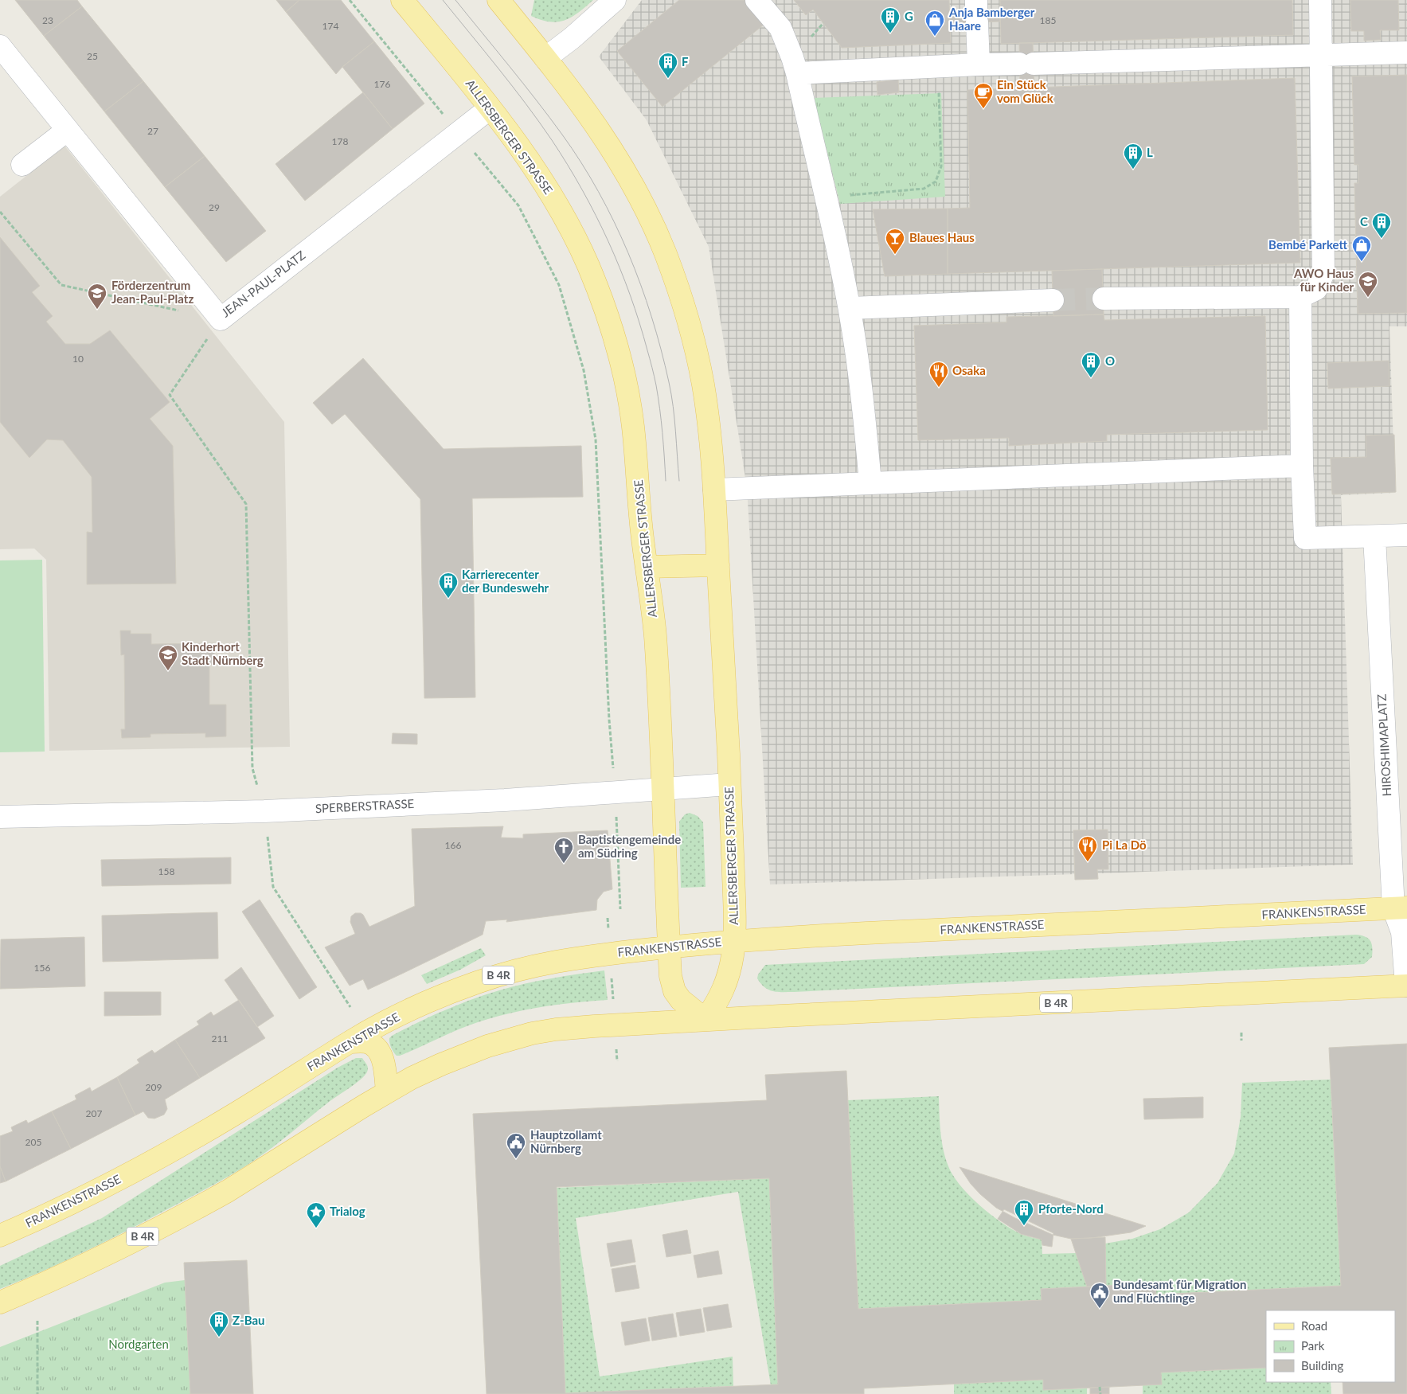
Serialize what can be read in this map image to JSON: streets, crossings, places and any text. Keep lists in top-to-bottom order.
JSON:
{
  "streets": {
    "main road": ["ALLERSBERGER STRASSE", "FRANKENSTRASSE", "B 4R"],
    "street": ["JEAN-PAUL-PLATZ", "HIROSHIMAPLATZ", "SPERBERSTRASSE"]
  },
  "crossings": [
    ["ALLERSBERGER STRASSE", "JEAN-PAUL-PLATZ"],
    ["ALLERSBERGER STRASSE", "SPERBERSTRASSE"],
    ["ALLERSBERGER STRASSE", "FRANKENSTRASSE"],
    ["ALLERSBERGER STRASSE", "B 4R"],
    ["HIROSHIMAPLATZ", "FRANKENSTRASSE"],
    ["HIROSHIMAPLATZ", "B 4R"]
  ],
  "parks": ["Nordgarten"],
  "places": {
    "building": [
      "G",
      "F",
      "L",
      "C",
      "O",
      "Karrierecenter der Bundeswehr",
      "Pforte-Nord",
      "Z-Bau"
    ],
    "shop": ["Anja Bamberger Haare", "Bembé Parkett"],
    "cafe": ["Ein Stück vom Glück"],
    "bar": ["Blaues Haus"],
    "school or university": ["AWO Haus für Kinder", "Förderzentrum Jean-Paul-Platz", "Kinderhort Stadt Nürnberg"],
    "restaurant": ["Osaka", "Pi La Dö"],
    "church": ["Baptistengemeinde am Südring"],
    "public building": ["Hauptzollamt Nürnberg", "Bundesamt für Migration und Flüchtlinge"],
    "place": ["Trialog"]
  },
  "house_numbers": [
    "23",
    "185",
    "174",
    "25",
    "176",
    "27",
    "178",
    "29",
    "10",
    "166",
    "158",
    "156",
    "211",
    "209",
    "207",
    "205"
  ],
  "legend": ["Road", "Park", "Building"]
}
